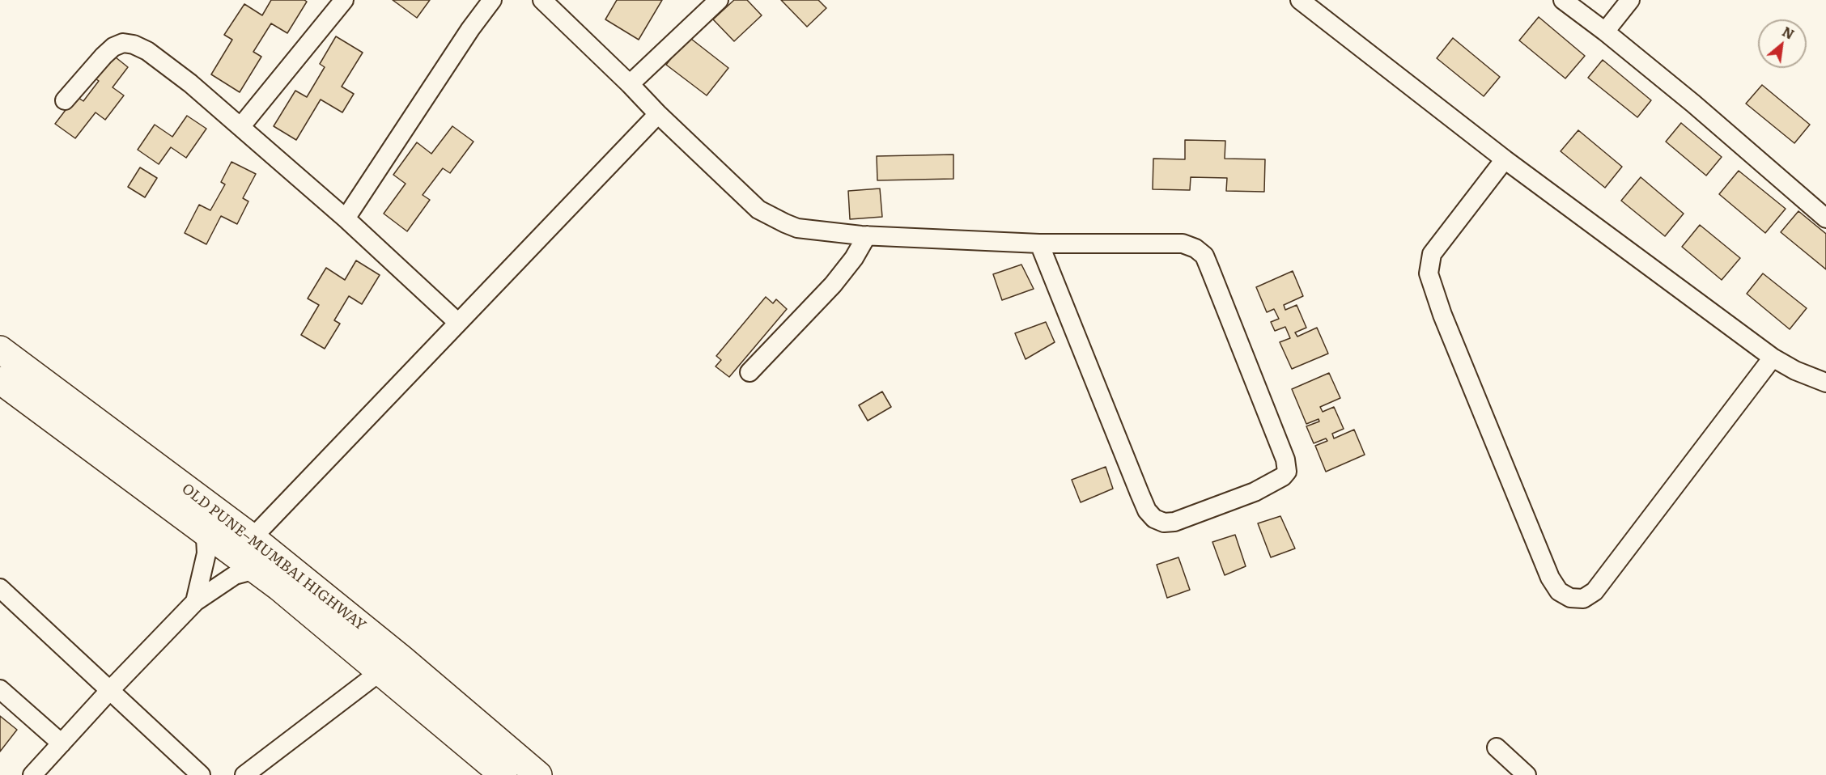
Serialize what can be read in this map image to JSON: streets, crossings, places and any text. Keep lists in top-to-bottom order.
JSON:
{
  "streets": {
    "highway": ["OLD PUNE–MUMBAI HIGHWAY"]
  },
  "north": "top right"
}
